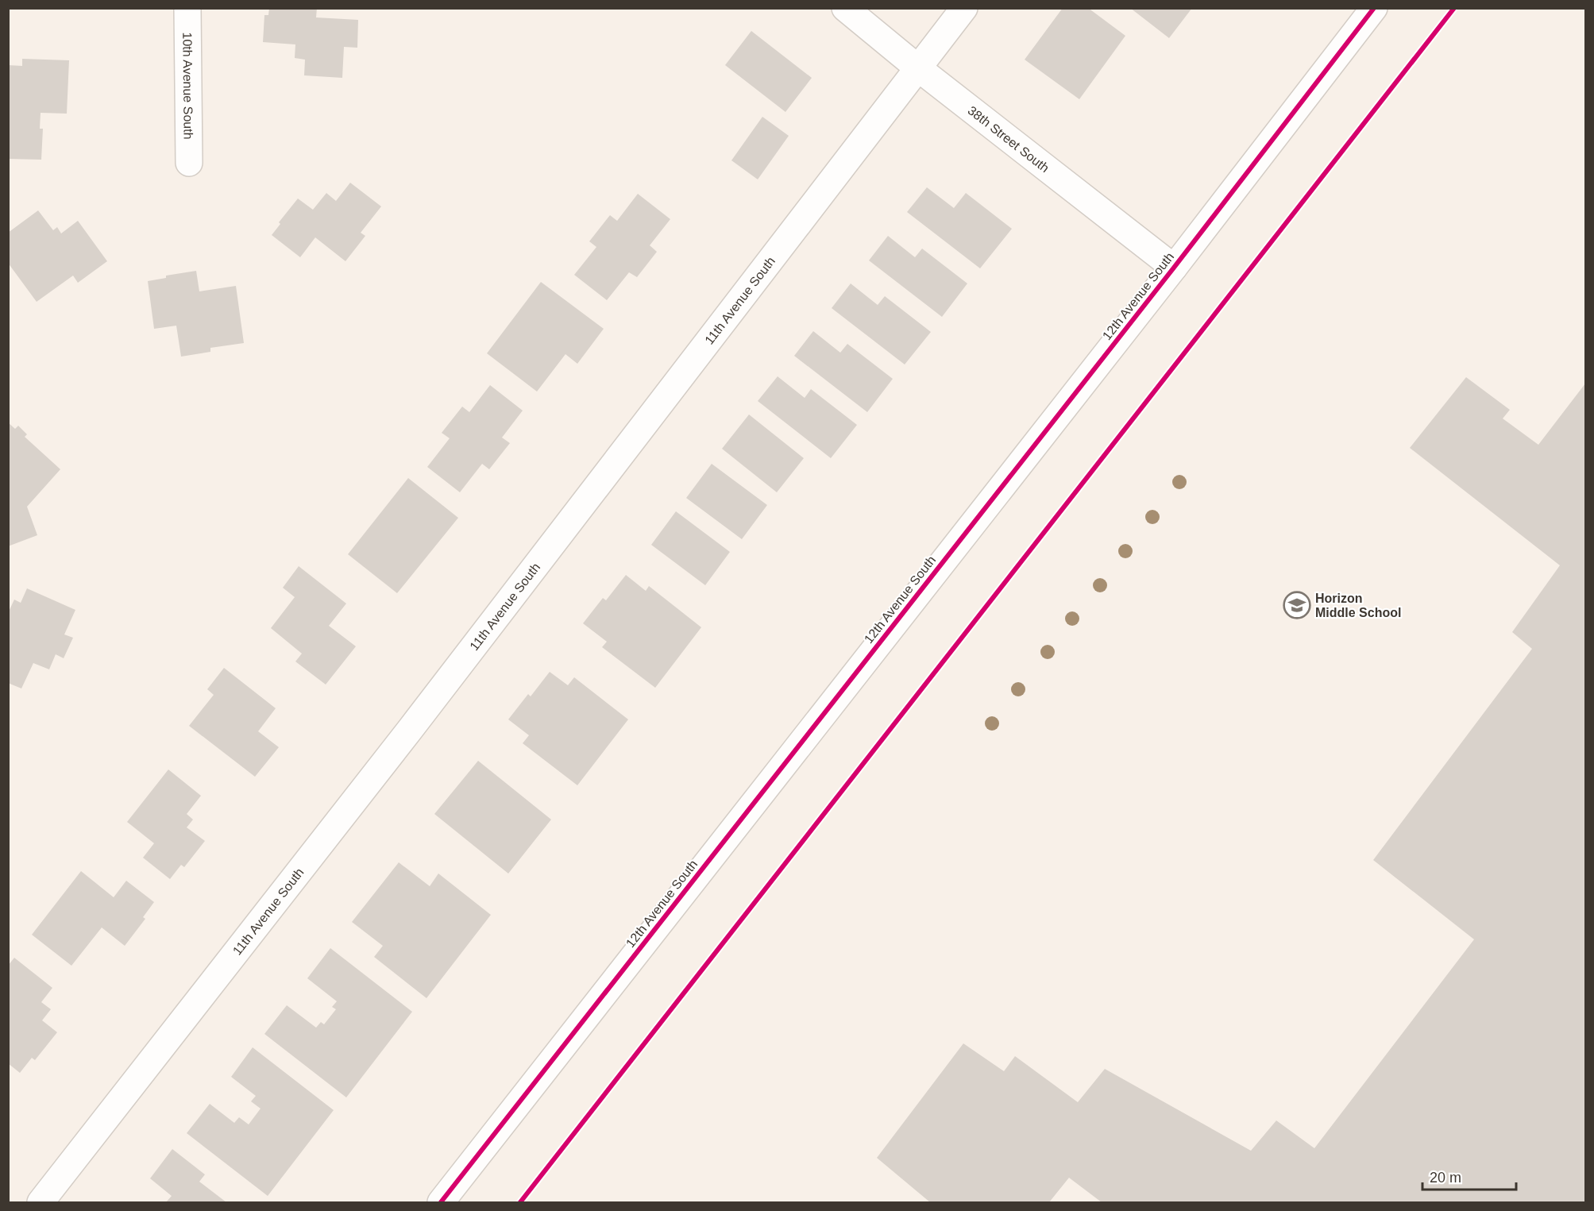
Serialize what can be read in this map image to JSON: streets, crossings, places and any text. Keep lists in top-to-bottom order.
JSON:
{
  "streets": {
    "street": [
      "10th Avenue South",
      "38th Street South",
      "12th Avenue South",
      "11th Avenue South"
    ]
  },
  "crossings": [
    ["38th Street South", "12th Avenue South"],
    ["38th Street South", "11th Avenue South"]
  ],
  "places": {
    "school or university": ["Horizon Middle School"]
  },
  "scale_bar": "20 m"
}
